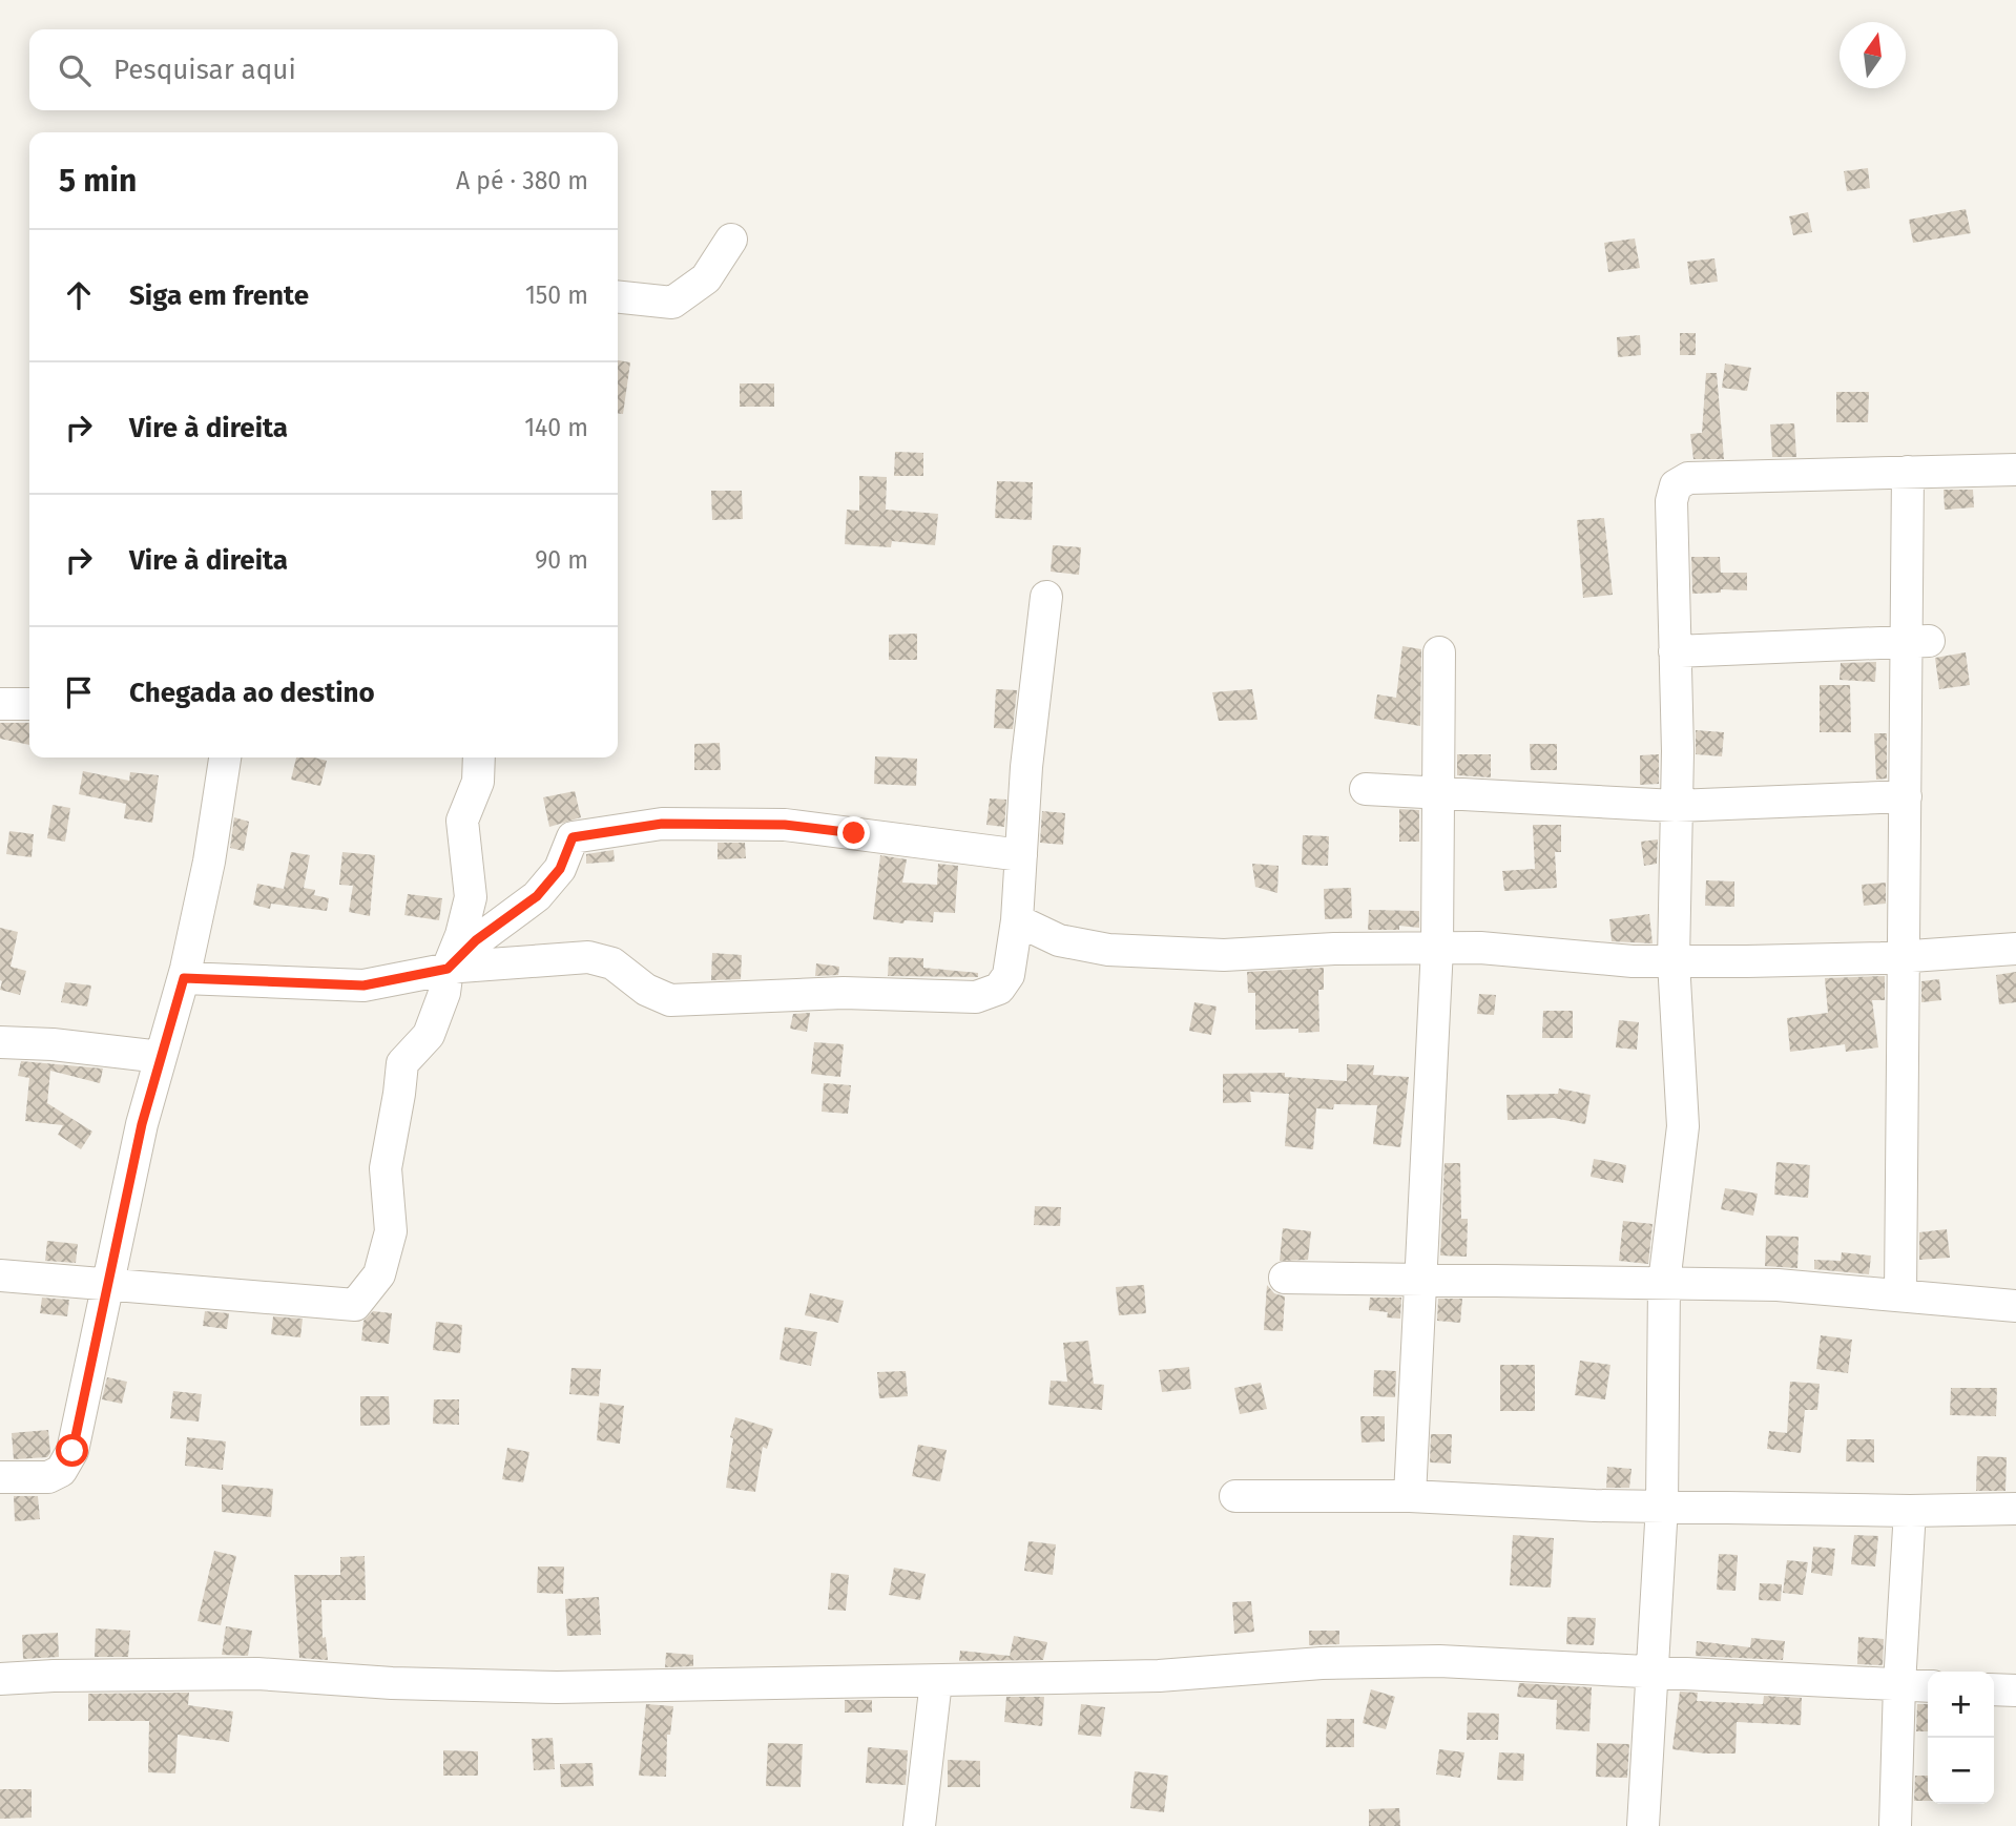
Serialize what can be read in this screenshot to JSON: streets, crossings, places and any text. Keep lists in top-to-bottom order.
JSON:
{
  "north": "top",
  "page": {
    "search": "Pesquisar aqui",
    "heading": ["5 min", "A pé · 380 m"],
    "list": [
      ["Siga em frente", "150 m"],
      ["Vire à direita", "140 m"],
      ["Vire à direita", "90 m"],
      "Chegada ao destino"
    ],
    "map_buttons": ["+", "−"]
  }
}
